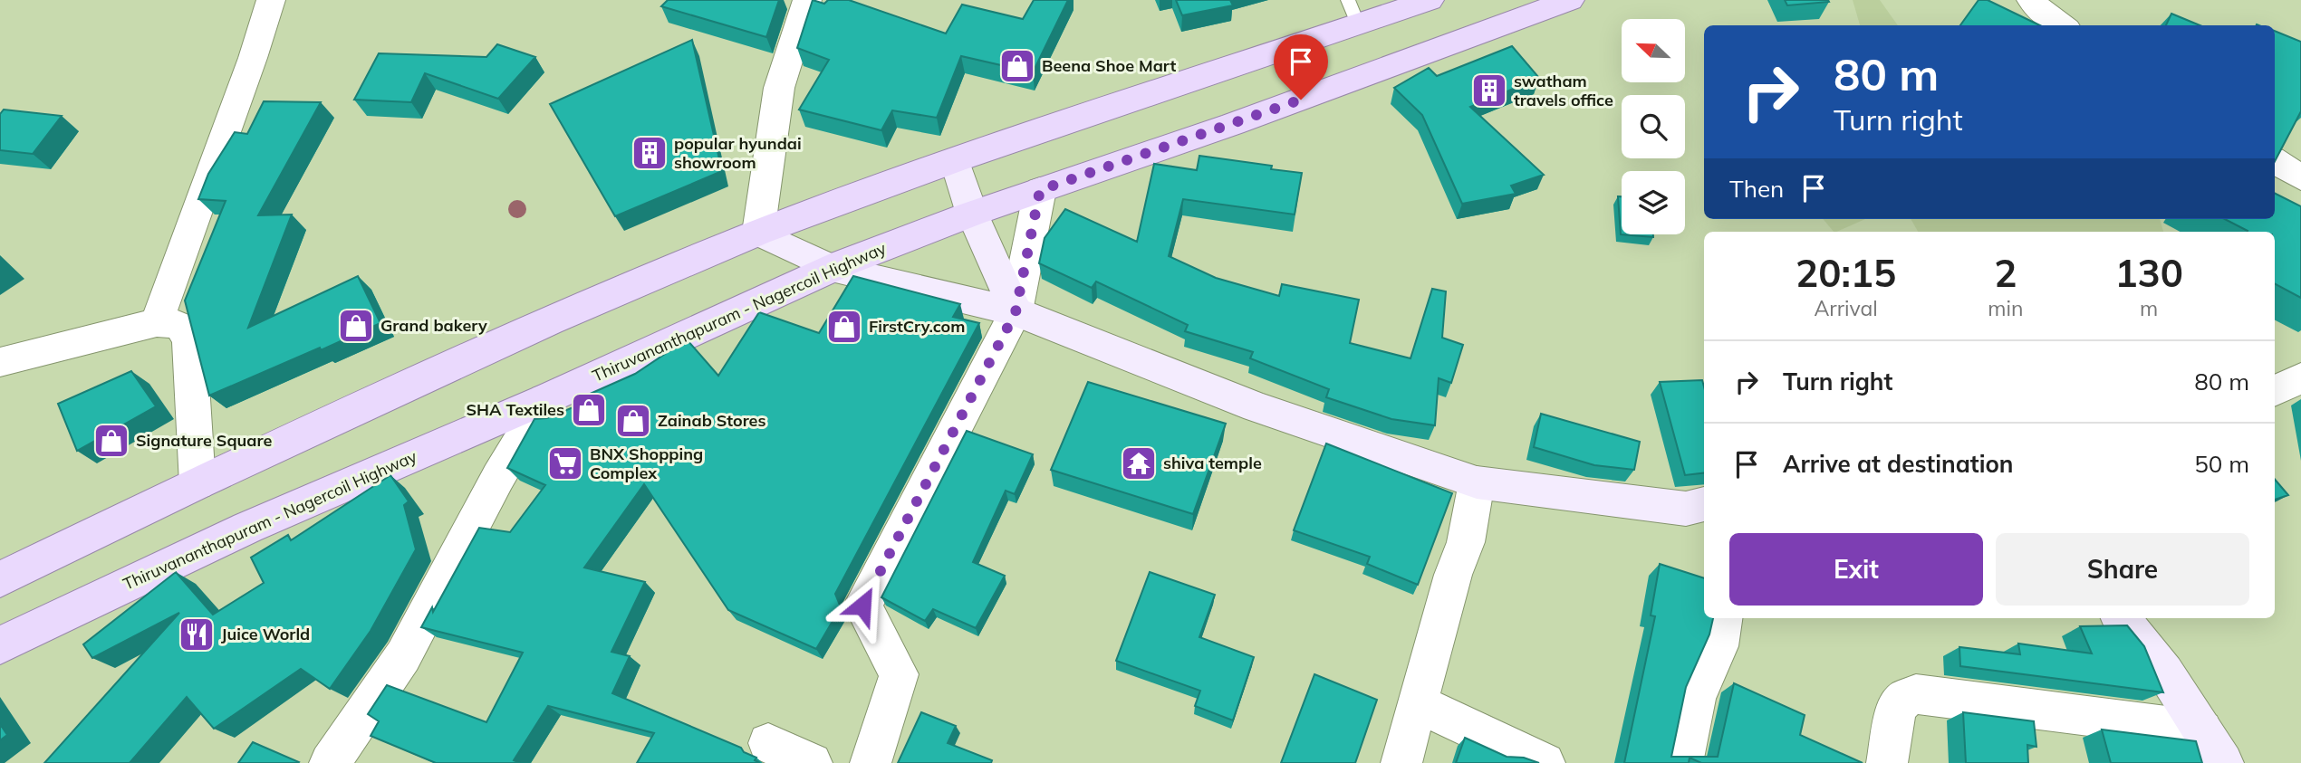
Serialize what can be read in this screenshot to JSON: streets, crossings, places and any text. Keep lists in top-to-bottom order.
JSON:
{
  "streets": {
    "main road": ["Thiruvananthapuram - Nagercoil Highway"]
  },
  "places": {
    "shop": [
      "Beena Shoe Mart",
      "Grand bakery",
      "FirstCry.com",
      "SHA Textiles",
      "Zainab Stores",
      "Signature Square"
    ],
    "building": ["swatham travels office", "popular hyundai showroom"],
    "supermarket": ["BNX Shopping Complex"],
    "temple": ["shiva temple"],
    "restaurant": ["Juice World"]
  },
  "north": "top left",
  "page": {
    "turn": ["80 m", "Turn right"],
    "then": "Then",
    "eta": [
      "20:15",
      "Arrival",
      "2",
      "min",
      "130",
      "m"
    ],
    "list": [
      {
        "name": "Turn right",
        "value": "80 m"
      },
      {
        "name": "Arrive at destination",
        "value": "50 m"
      }
    ],
    "buttons": ["Exit", "Share"]
  }
}
